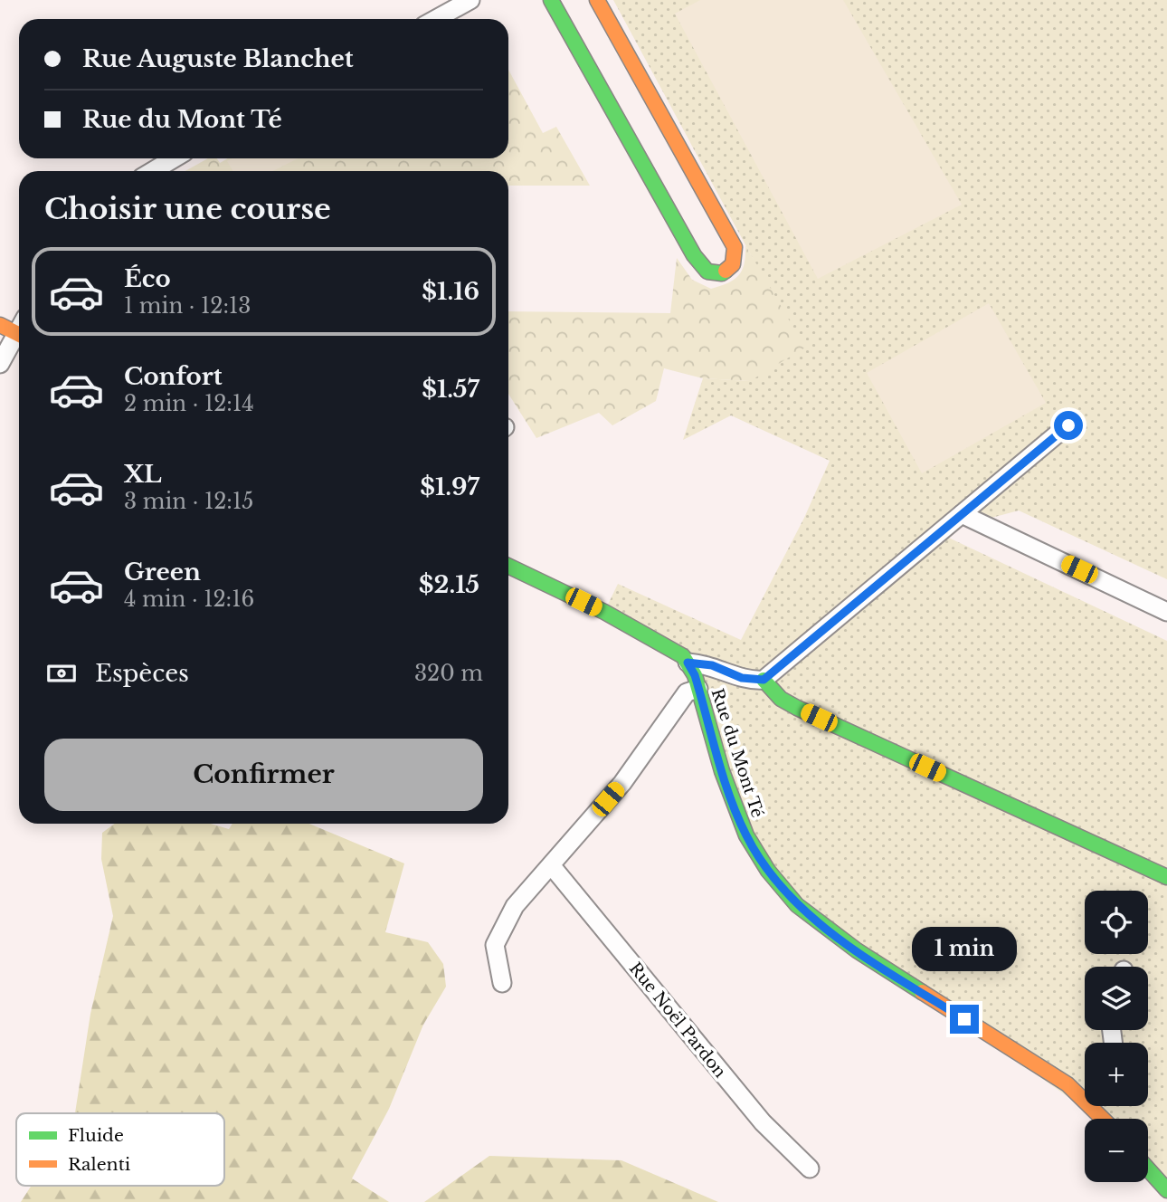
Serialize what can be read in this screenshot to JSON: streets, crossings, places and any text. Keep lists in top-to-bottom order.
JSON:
{
  "streets": {
    "street": ["Rue du Mont Té", "Rue Noël Pardon"]
  },
  "legend": ["Fluide", "Ralenti"],
  "page": {
    "banner": ["Rue Auguste Blanchet", "Rue du Mont Té"],
    "heading": "Choisir une course",
    "list": [
      {
        "name": "Éco",
        "note": "1 min · 12:13",
        "value": "$1.16"
      },
      {
        "name": "Confort",
        "note": "2 min · 12:14",
        "value": "$1.57"
      },
      {
        "name": "XL",
        "note": "3 min · 12:15",
        "value": "$1.97"
      },
      {
        "name": "Green",
        "note": "4 min · 12:16",
        "value": "$2.15"
      }
    ],
    "pay": ["Espèces", "320 m"],
    "buttons": "Confirmer",
    "map_buttons": ["+", "−"],
    "bubble": "1 min"
  }
}
